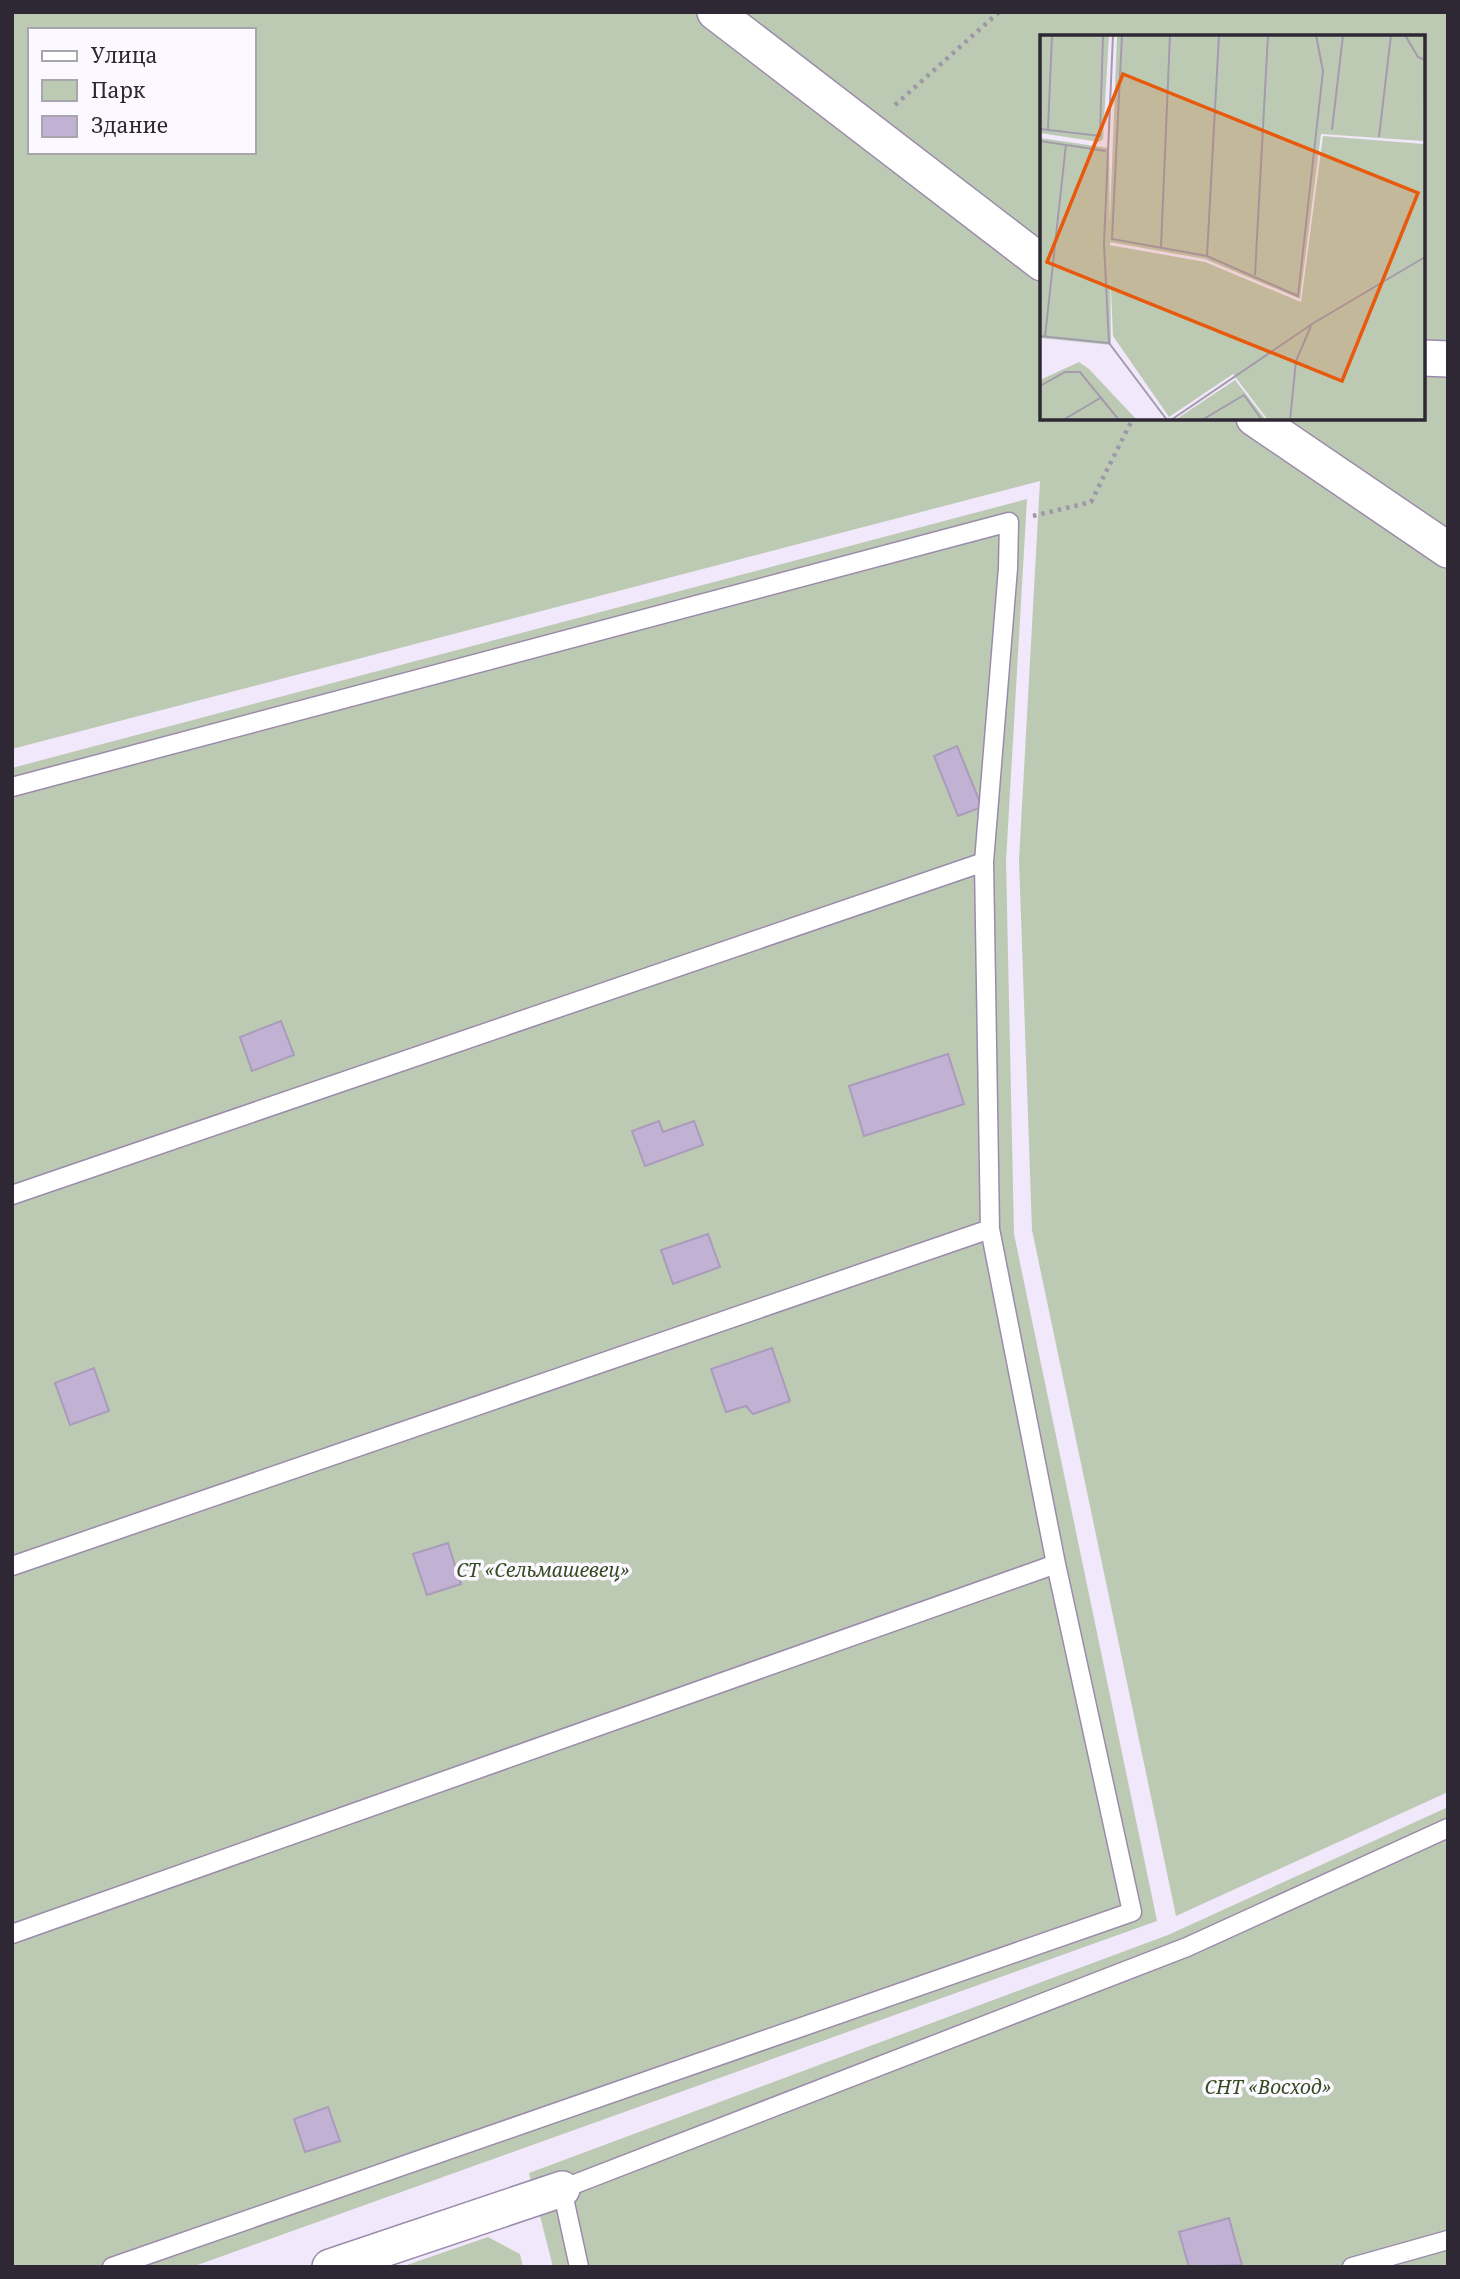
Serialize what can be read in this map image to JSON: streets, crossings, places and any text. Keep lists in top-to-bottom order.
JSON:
{
  "parks": ["СТ «Сельмашевец»", "СНТ «Восход»"],
  "legend": ["Улица", "Парк", "Здание"]
}
